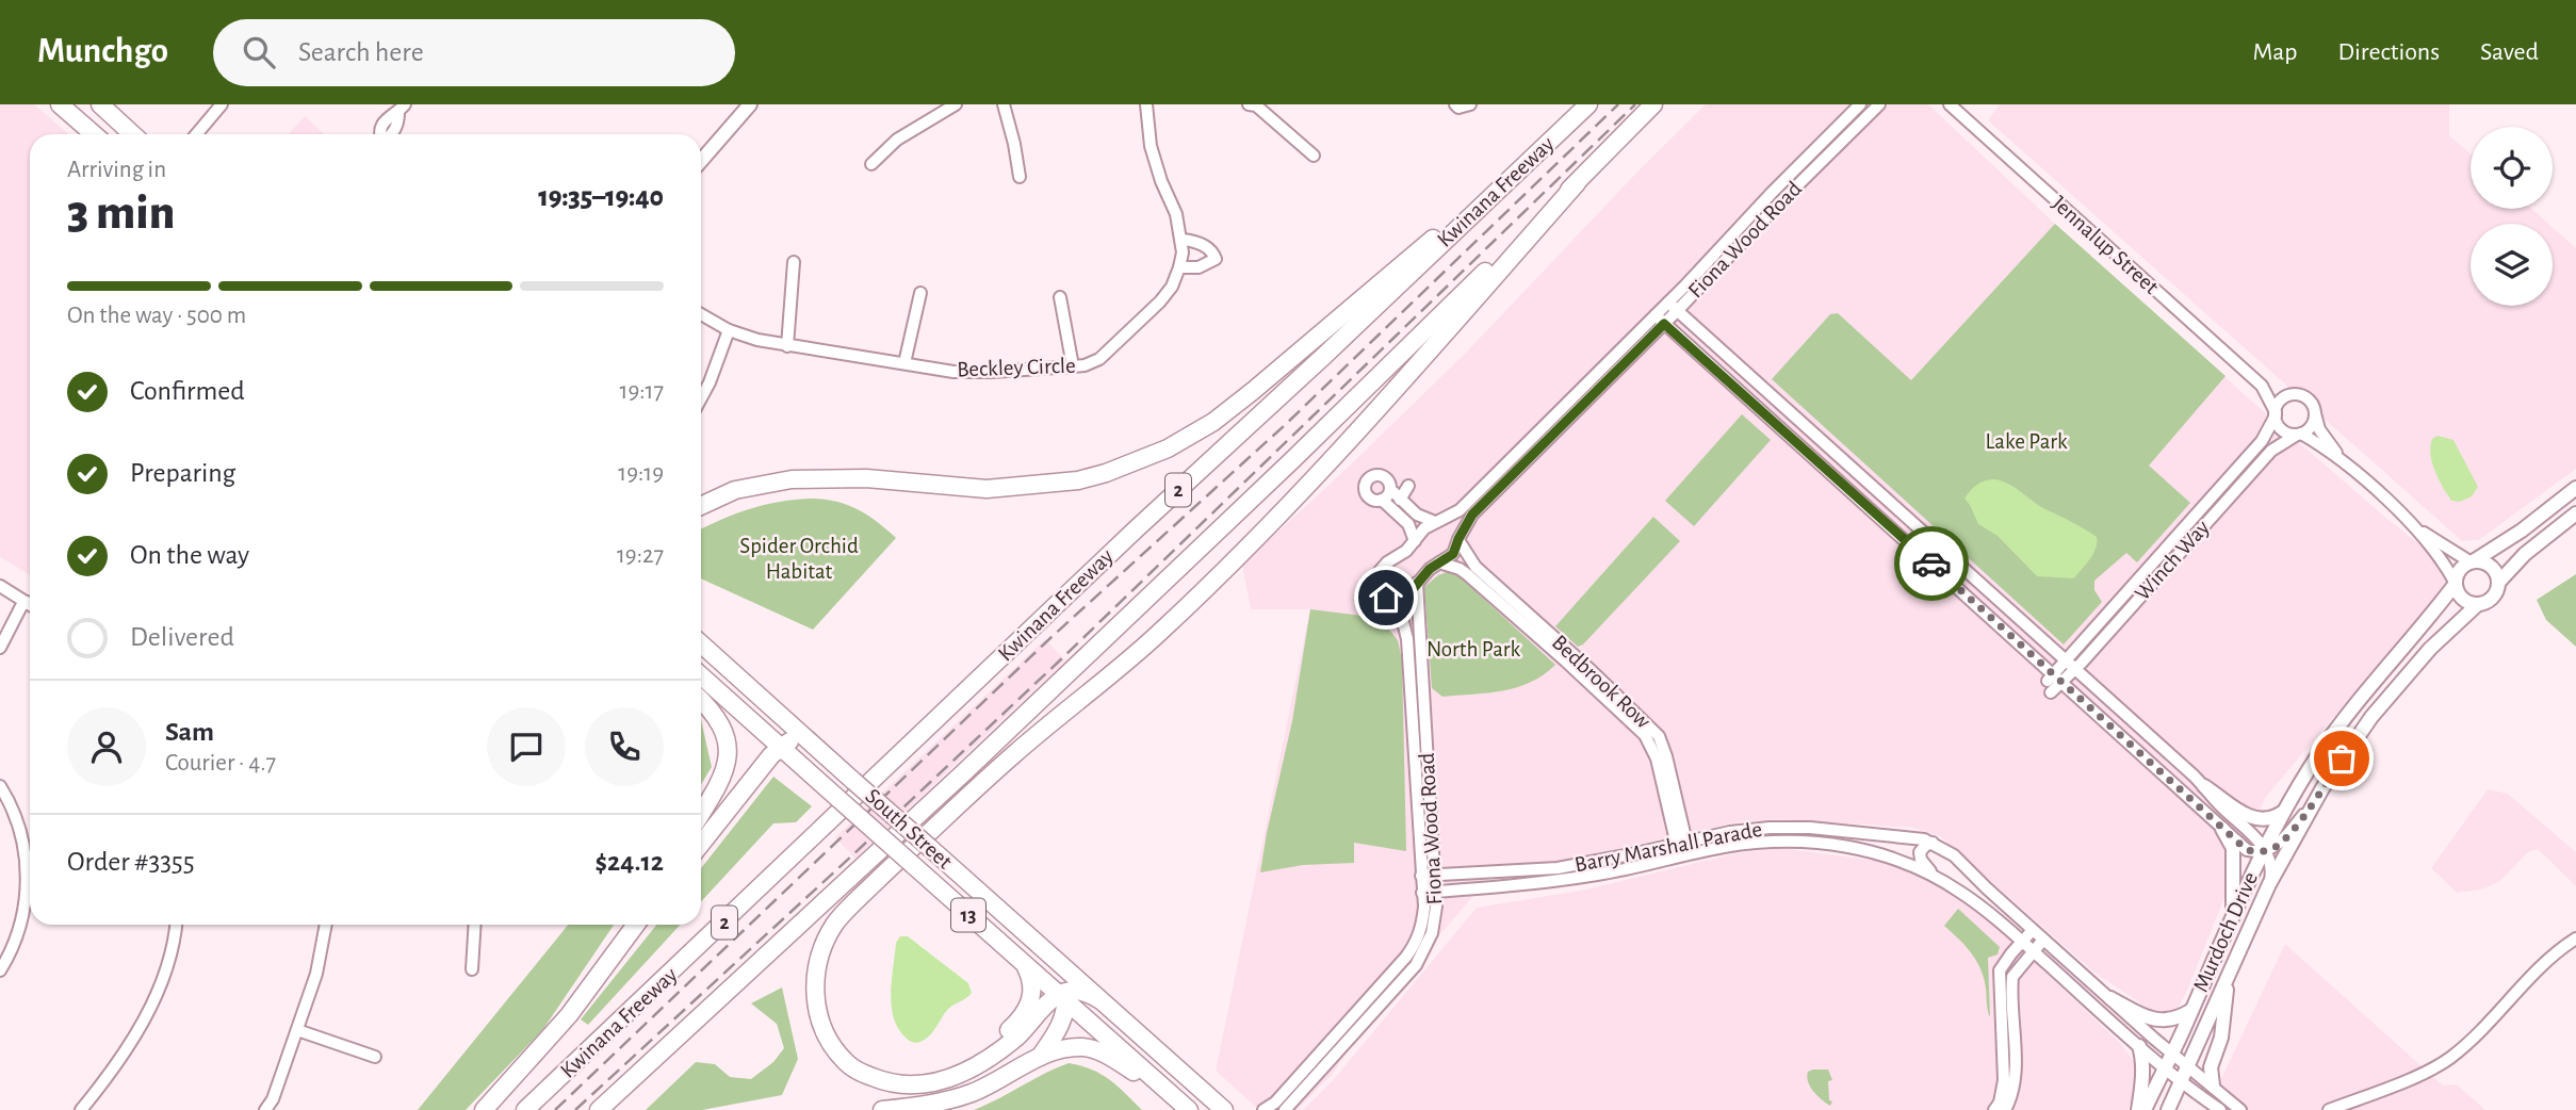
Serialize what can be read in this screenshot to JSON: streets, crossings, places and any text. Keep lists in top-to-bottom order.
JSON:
{
  "streets": {
    "highway": [
      "Kwinana Freeway",
      "2",
      "South Street",
      "13"
    ],
    "main road": ["Murdoch Drive"],
    "street": [
      "Fiona Wood Road",
      "Jennalup Street",
      "Beckley Circle",
      "Winch Way",
      "Bedbrook Row",
      "Barry Marshall Parade"
    ]
  },
  "crossings": [
    ["Fiona Wood Road", "Bedbrook Row"],
    ["Fiona Wood Road", "Barry Marshall Parade"],
    ["Jennalup Street", "Winch Way"],
    ["Jennalup Street", "Murdoch Drive"],
    ["Bedbrook Row", "Barry Marshall Parade"],
    ["Barry Marshall Parade", "Murdoch Drive"]
  ],
  "parks": ["Lake Park", "Spider Orchid Habitat", "North Park"],
  "page": {
    "header": "Munchgo",
    "search": "Search here",
    "nav": ["Map", "Directions", "Saved"],
    "heading": ["3 min", "Arriving in", "19:35–19:40"],
    "panel": [
      "Sam",
      "Courier · 4.7",
      "Order #3355",
      "$24.12"
    ],
    "bar": "On the way · 500 m",
    "list": [
      ["Confirmed", "19:17"],
      ["Preparing", "19:19"],
      ["On the way", "19:27"],
      "Delivered"
    ]
  }
}
